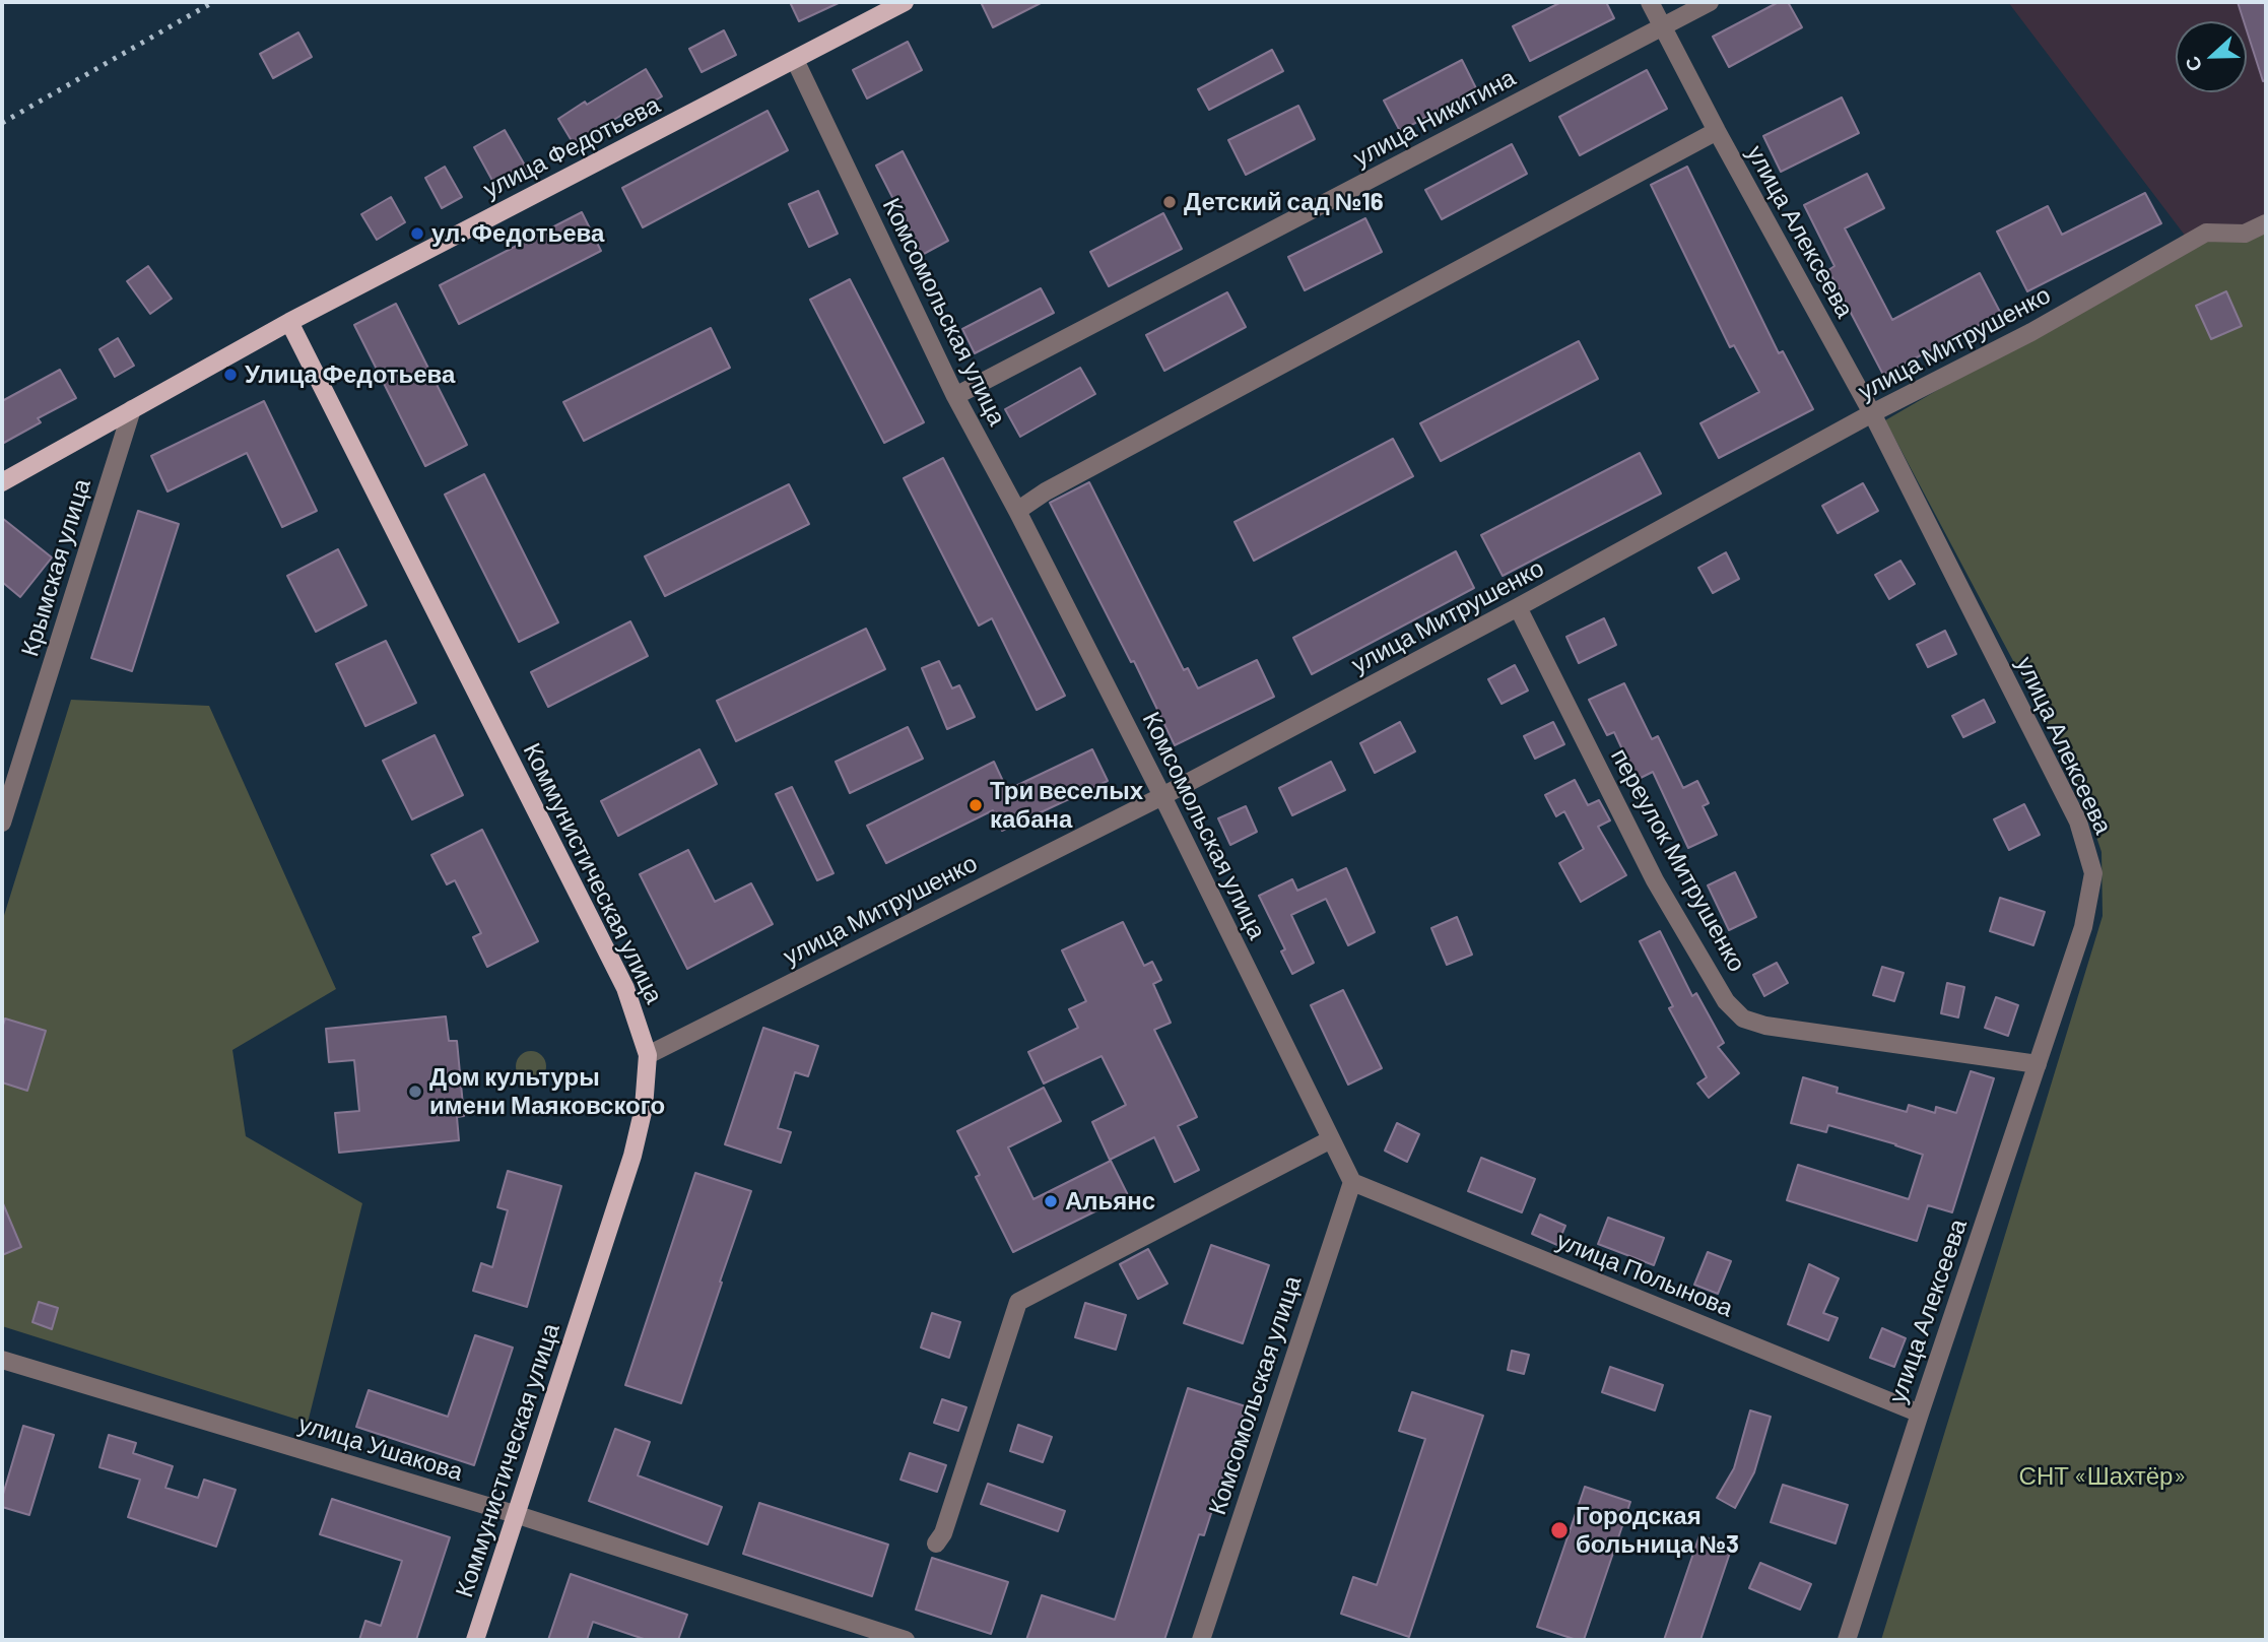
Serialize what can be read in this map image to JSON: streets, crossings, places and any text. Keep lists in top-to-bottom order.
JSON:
{
  "streets": {
    "main road": ["улица Федотьева", "Коммунистическая улица"],
    "street": [
      "улица Никитина",
      "улица Алексеева",
      "Комсомольская улица",
      "улица Митрушенко",
      "Крымская улица",
      "переулок Митрушенко",
      "улица Полынова",
      "улица Ушакова"
    ]
  },
  "crossings": [
    ["улица Никитина", "улица Алексеева"],
    ["улица Никитина", "Комсомольская улица"],
    ["улица Федотьева", "Комсомольская улица"],
    ["улица Федотьева", "Крымская улица"],
    ["улица Федотьева", "Коммунистическая улица"],
    ["улица Алексеева", "улица Митрушенко"],
    ["улица Алексеева", "переулок Митрушенко"],
    ["улица Алексеева", "улица Полынова"],
    ["Комсомольская улица", "улица Митрушенко"],
    ["Комсомольская улица", "улица Полынова"],
    ["улица Митрушенко", "переулок Митрушенко"],
    ["улица Митрушенко", "Коммунистическая улица"],
    ["Коммунистическая улица", "улица Ушакова"]
  ],
  "parks": ["СНТ «Шахтёр»"],
  "places": [
    "Детский сад №16",
    "ул. Федотьева",
    "Улица Федотьева",
    "Три веселых кабана",
    "Дом культуры имени Маяковского",
    "Альянс",
    "Городская больница №3"
  ],
  "north": "left"
}
